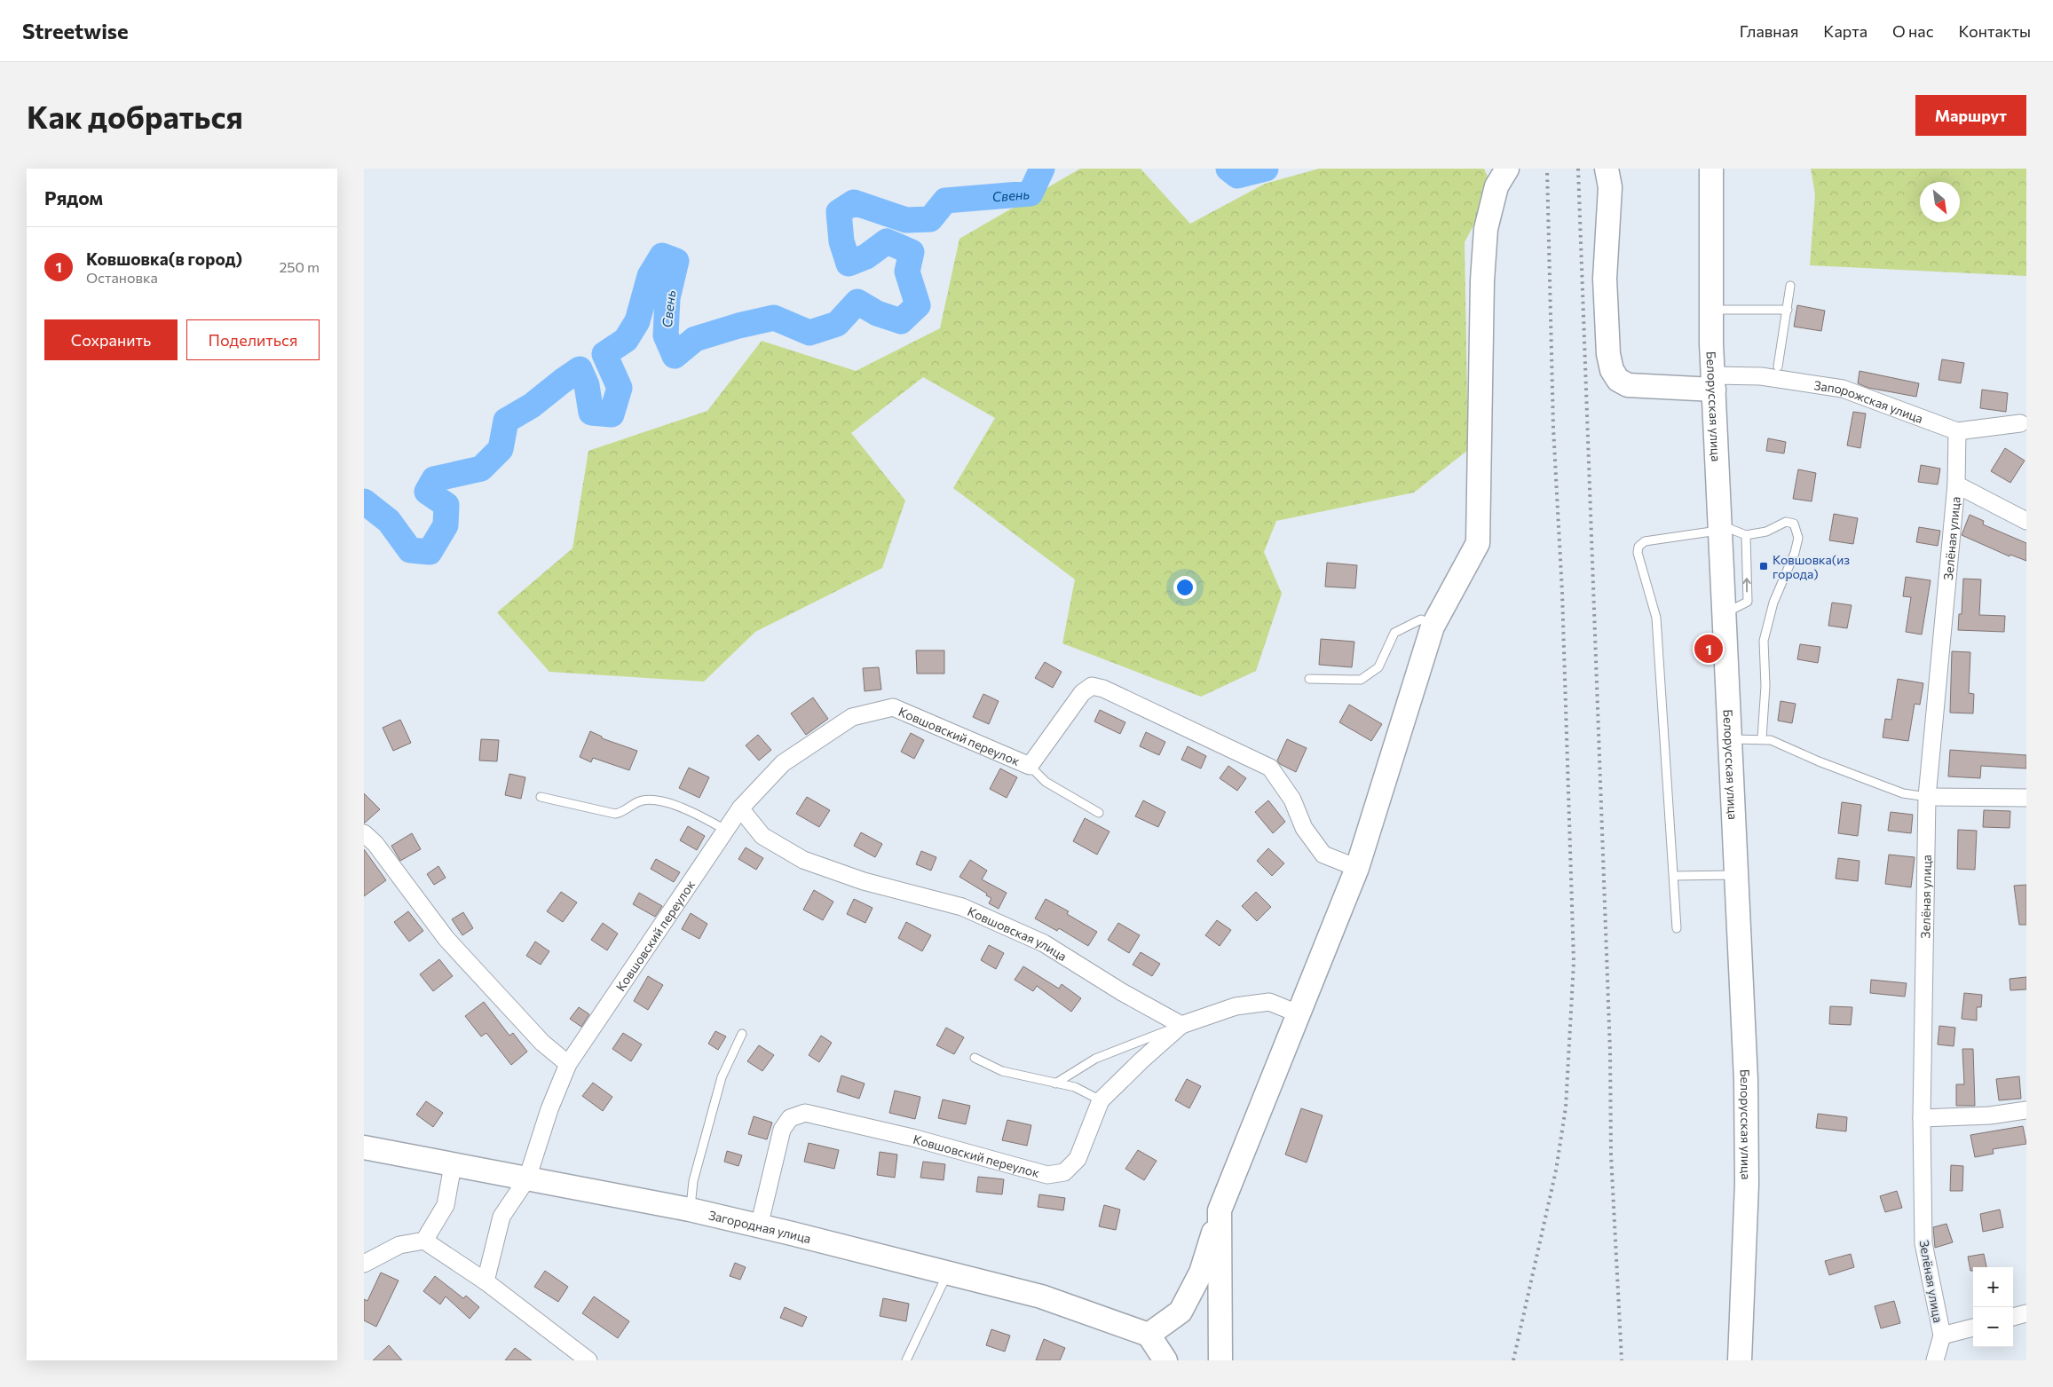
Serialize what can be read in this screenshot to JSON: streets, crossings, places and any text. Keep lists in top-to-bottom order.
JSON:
{
  "streets": {
    "street": [
      "Запорожская улица",
      "Белорусская улица",
      "Зелёная улица",
      "Ковшовский переулок",
      "Ковшовская улица",
      "Загородная улица"
    ]
  },
  "crossings": [
    ["Запорожская улица", "Белорусская улица"],
    ["Запорожская улица", "Зелёная улица"],
    ["Ковшовский переулок", "Ковшовская улица"],
    ["Ковшовский переулок", "Загородная улица"]
  ],
  "water": ["Свень"],
  "places": {
    "transit": ["Ковшовка(из города)"]
  },
  "north": "bottom right",
  "page": {
    "header": "Streetwise",
    "nav": [
      "Главная",
      "Карта",
      "О нас",
      "Контакты"
    ],
    "buttons": [
      "Маршрут",
      ["Сохранить", "Поделиться"]
    ],
    "title": "Как добраться",
    "heading": "Рядом",
    "list": [
      {
        "mark": "1",
        "name": "Ковшовка(в город)",
        "note": "Остановка",
        "value": "250 m"
      }
    ],
    "pins": "1",
    "map_buttons": ["+", "−"]
  }
}
